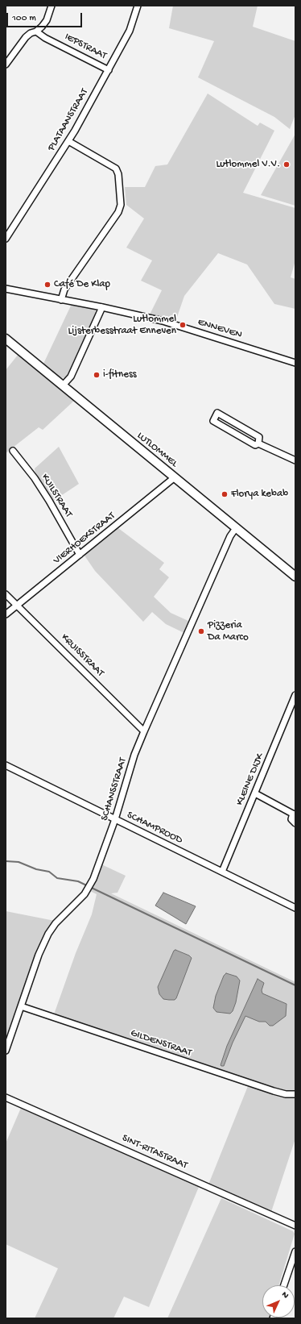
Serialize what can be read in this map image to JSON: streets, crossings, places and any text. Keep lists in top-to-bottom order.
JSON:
{
  "streets": {
    "main road": ["LUTLOMMEL"],
    "street": [
      "IEPSTRAAT",
      "PLATAANSTRAAT",
      "ENNEVEN",
      "KUILSTRAAT",
      "VIERHOEKSTRAAT",
      "KRUISSTRAAT",
      "KLEINE DIJK",
      "SCHANSSTRAAT",
      "SCHAMPROOD",
      "GILDENSTRAAT",
      "SINT-RITASTRAAT"
    ]
  },
  "crossings": [
    ["IEPSTRAAT", "PLATAANSTRAAT"],
    ["LUTLOMMEL", "VIERHOEKSTRAAT"],
    ["LUTLOMMEL", "SCHANSSTRAAT"],
    ["KUILSTRAAT", "VIERHOEKSTRAAT"],
    ["VIERHOEKSTRAAT", "KRUISSTRAAT"],
    ["KRUISSTRAAT", "SCHANSSTRAAT"],
    ["KLEINE DIJK", "SCHAMPROOD"],
    ["SCHANSSTRAAT", "SCHAMPROOD"],
    ["SCHANSSTRAAT", "GILDENSTRAAT"]
  ],
  "places": [
    "Lutlommel V.V.",
    "Café De Klap",
    "Lutlommel Lijsterbesstraat Enneven",
    "i-fitness",
    "Florya kebab",
    "Pizzeria Da Marco"
  ],
  "scale_bar": "100 m",
  "north": "top right"
}
